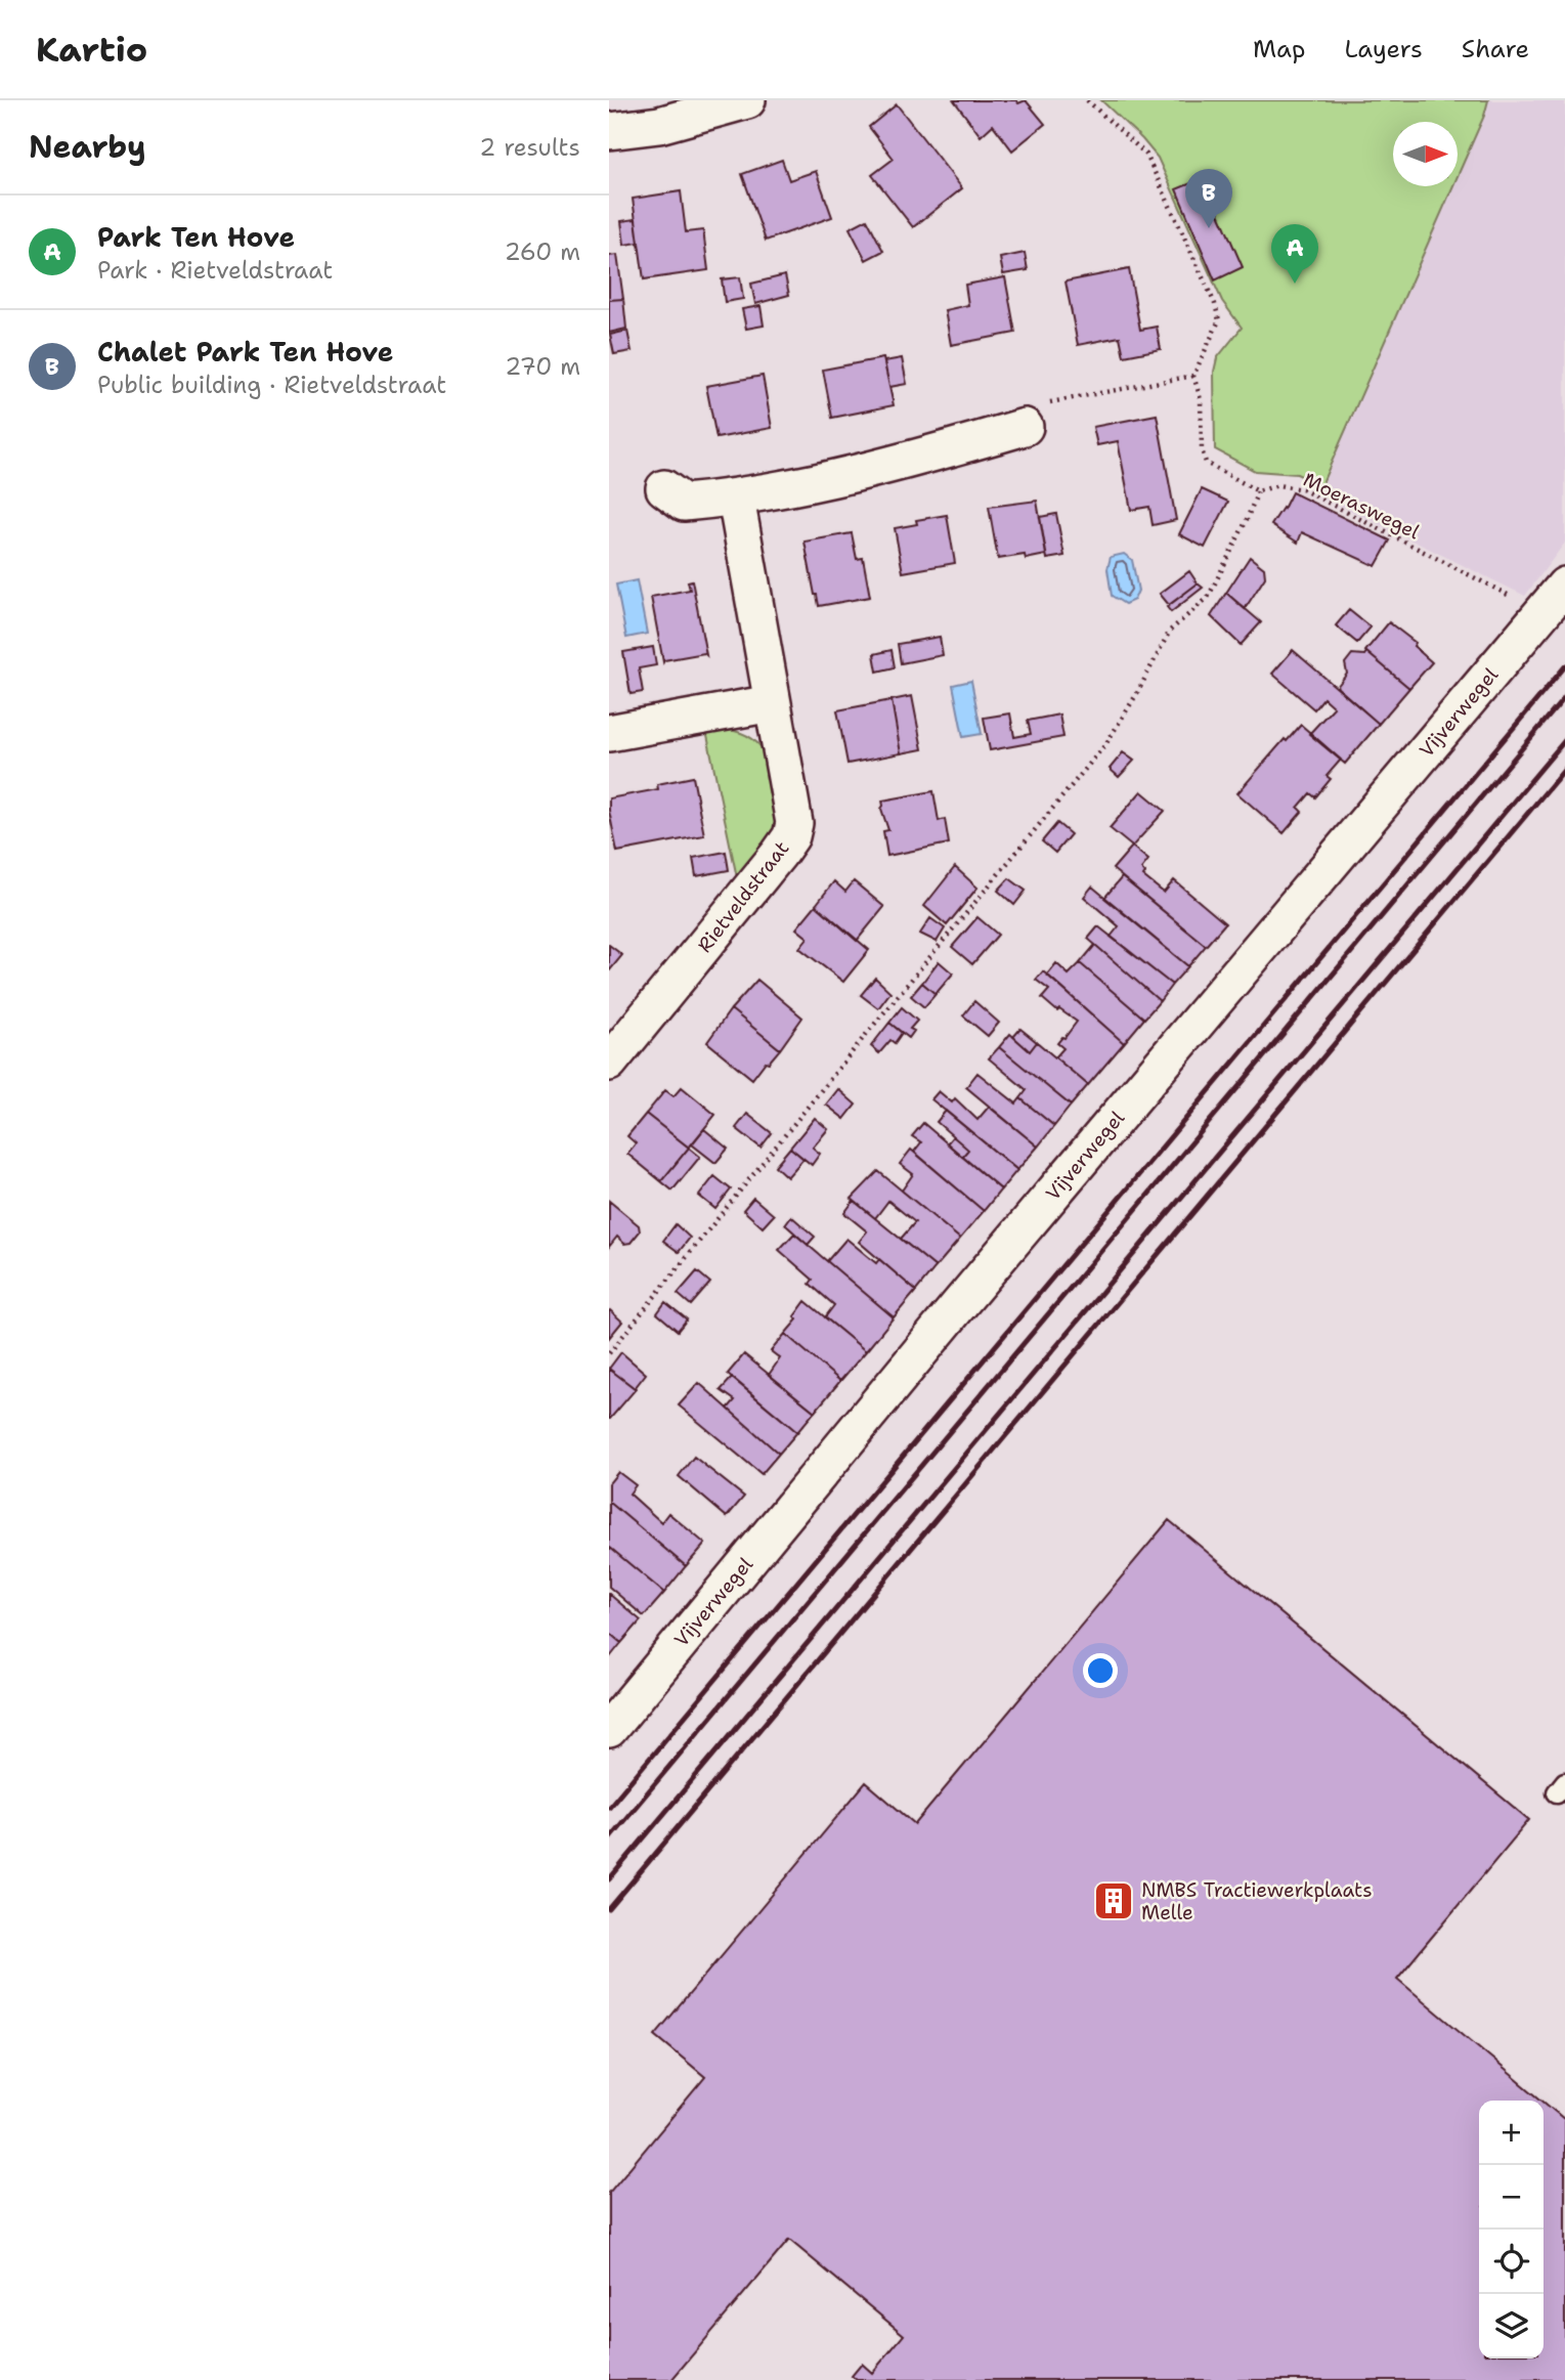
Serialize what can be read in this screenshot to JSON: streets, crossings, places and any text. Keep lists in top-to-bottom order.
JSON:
{
  "streets": {
    "street": ["Vijverwegel", "Rietveldstraat"],
    "path": ["Moeraswegel"]
  },
  "crossings": [
    ["Moeraswegel", "Vijverwegel"]
  ],
  "places": {
    "building": ["NMBS Tractiewerkplaats Melle"]
  },
  "north": "right",
  "page": {
    "header": "Kartio",
    "nav": ["Map", "Layers", "Share"],
    "heading": ["Nearby", "2 results"],
    "pins": ["B", "A"],
    "list": [
      {
        "mark": "A",
        "name": "Park Ten Hove",
        "note": "Park · Rietveldstraat",
        "value": "260 m"
      },
      {
        "mark": "B",
        "name": "Chalet Park Ten Hove",
        "note": "Public building · Rietveldstraat",
        "value": "270 m"
      }
    ],
    "map_buttons": ["+", "−"]
  }
}
